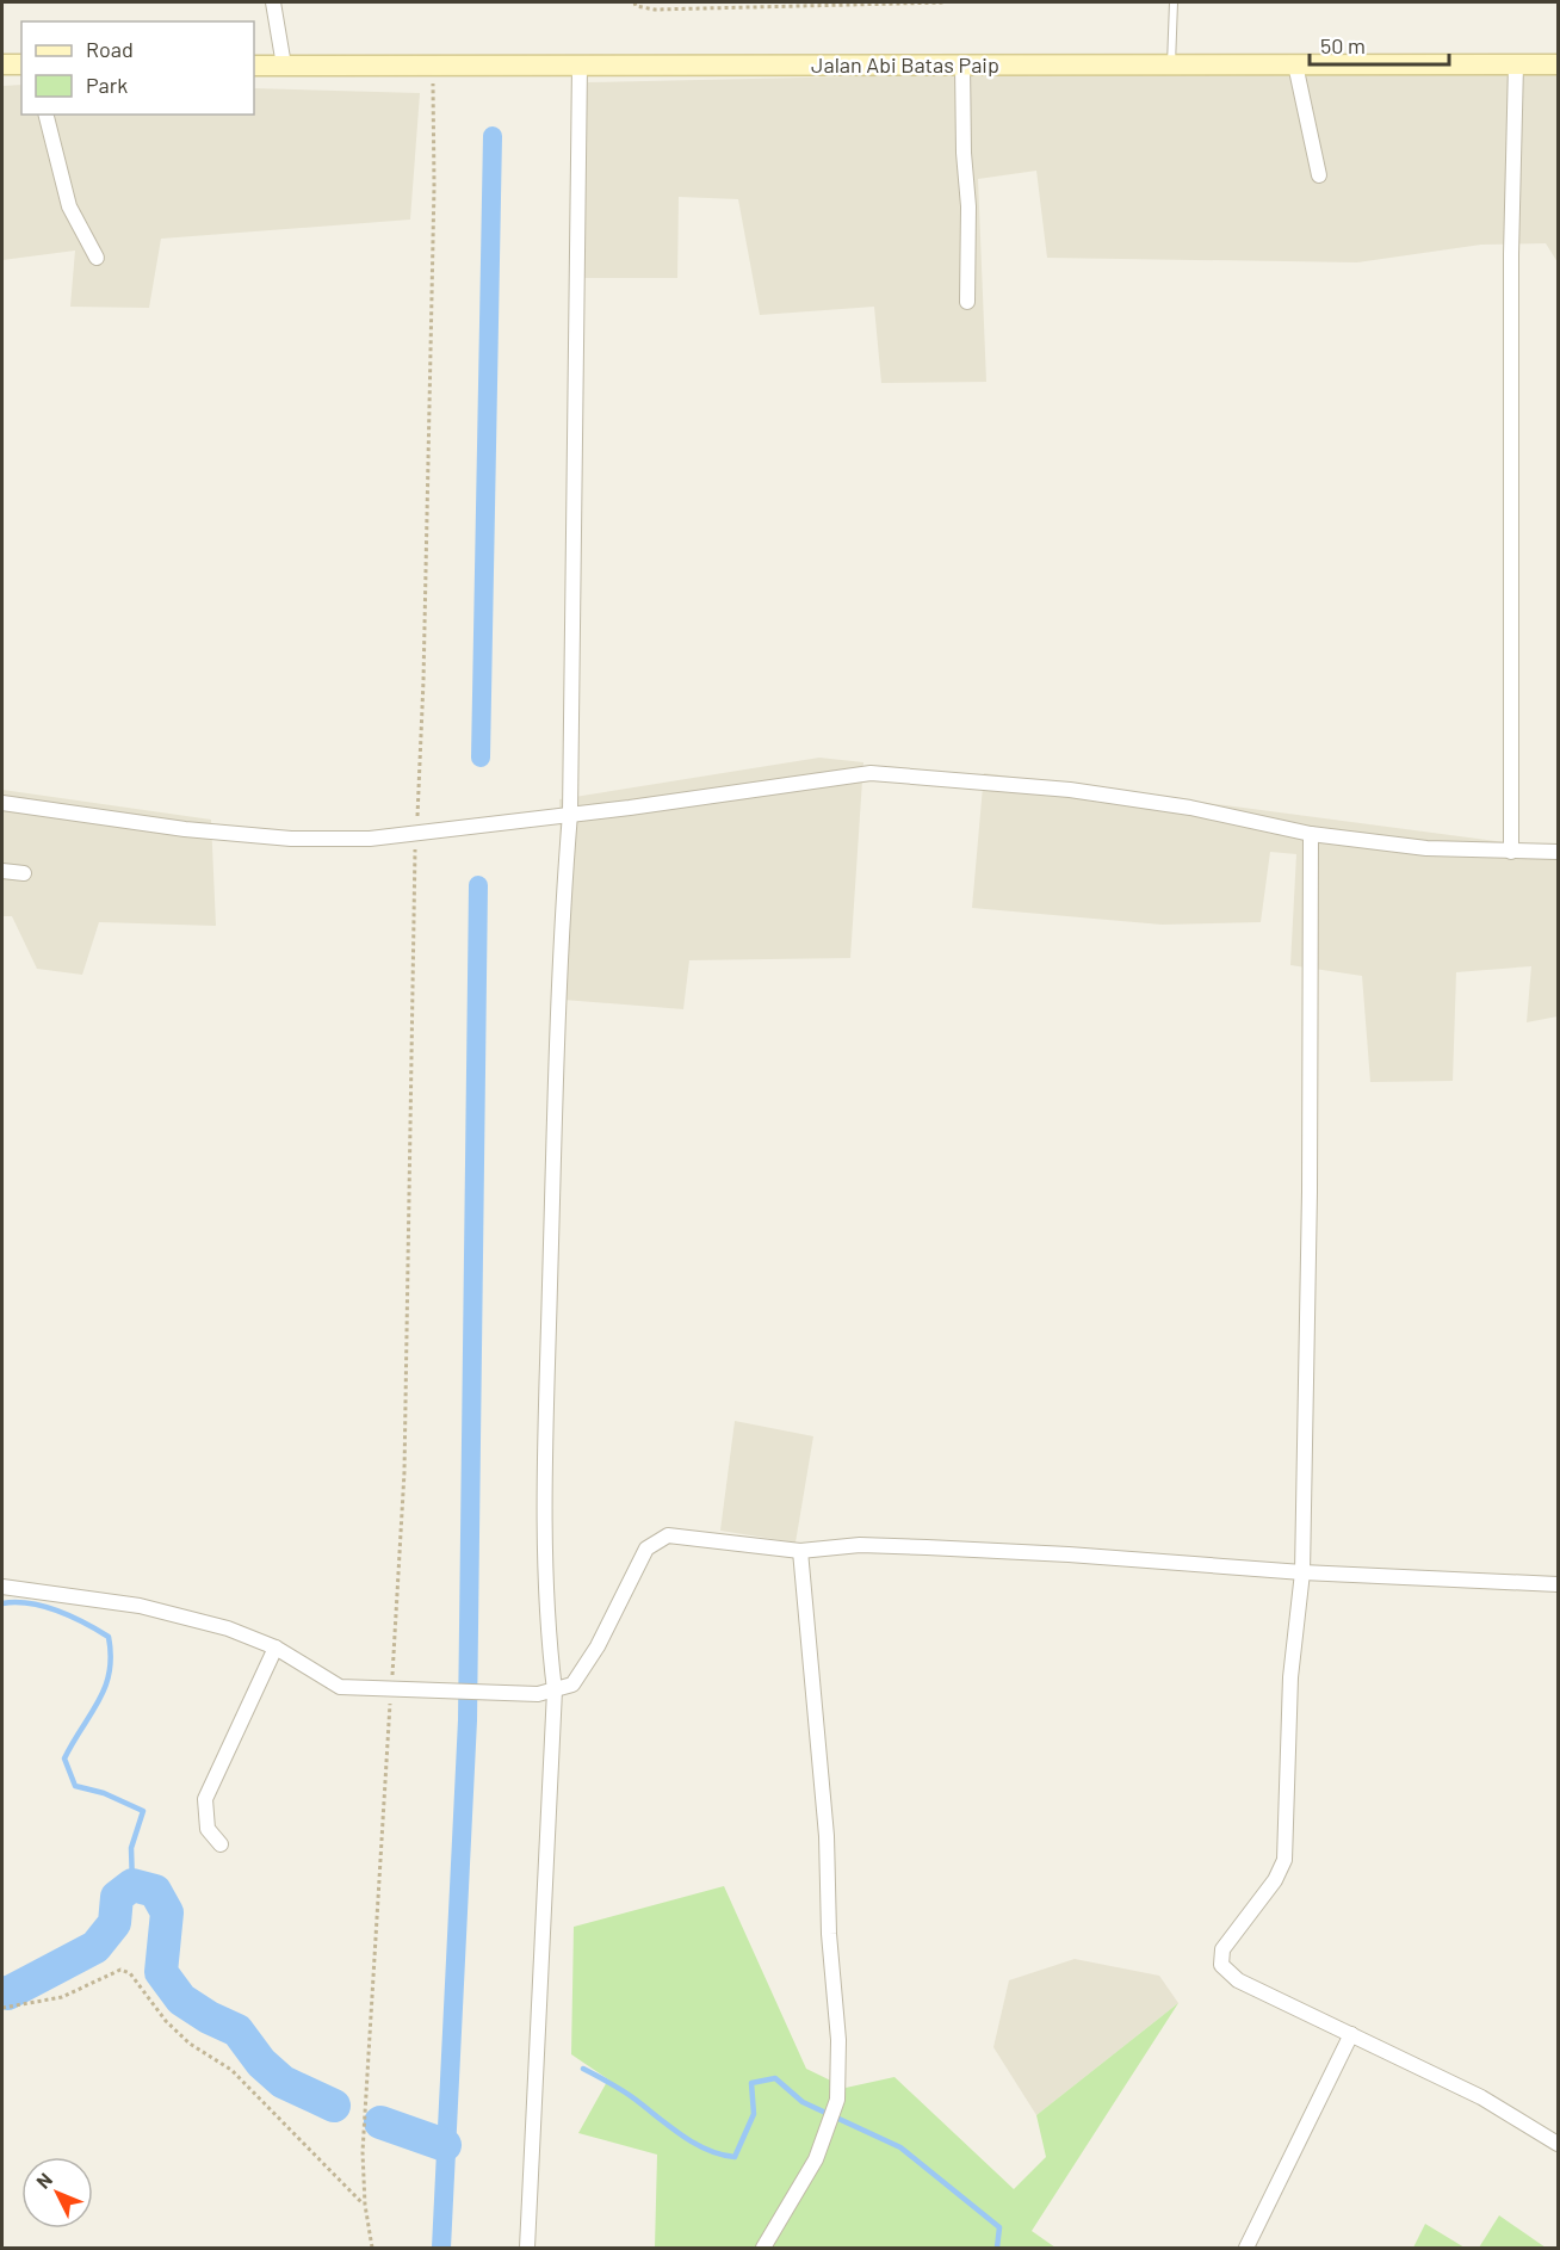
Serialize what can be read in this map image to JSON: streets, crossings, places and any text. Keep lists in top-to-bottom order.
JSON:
{
  "streets": {
    "main road": ["Jalan Abi Batas Paip"]
  },
  "legend": ["Road", "Park"],
  "scale_bar": "50 m",
  "north": "top left"
}
